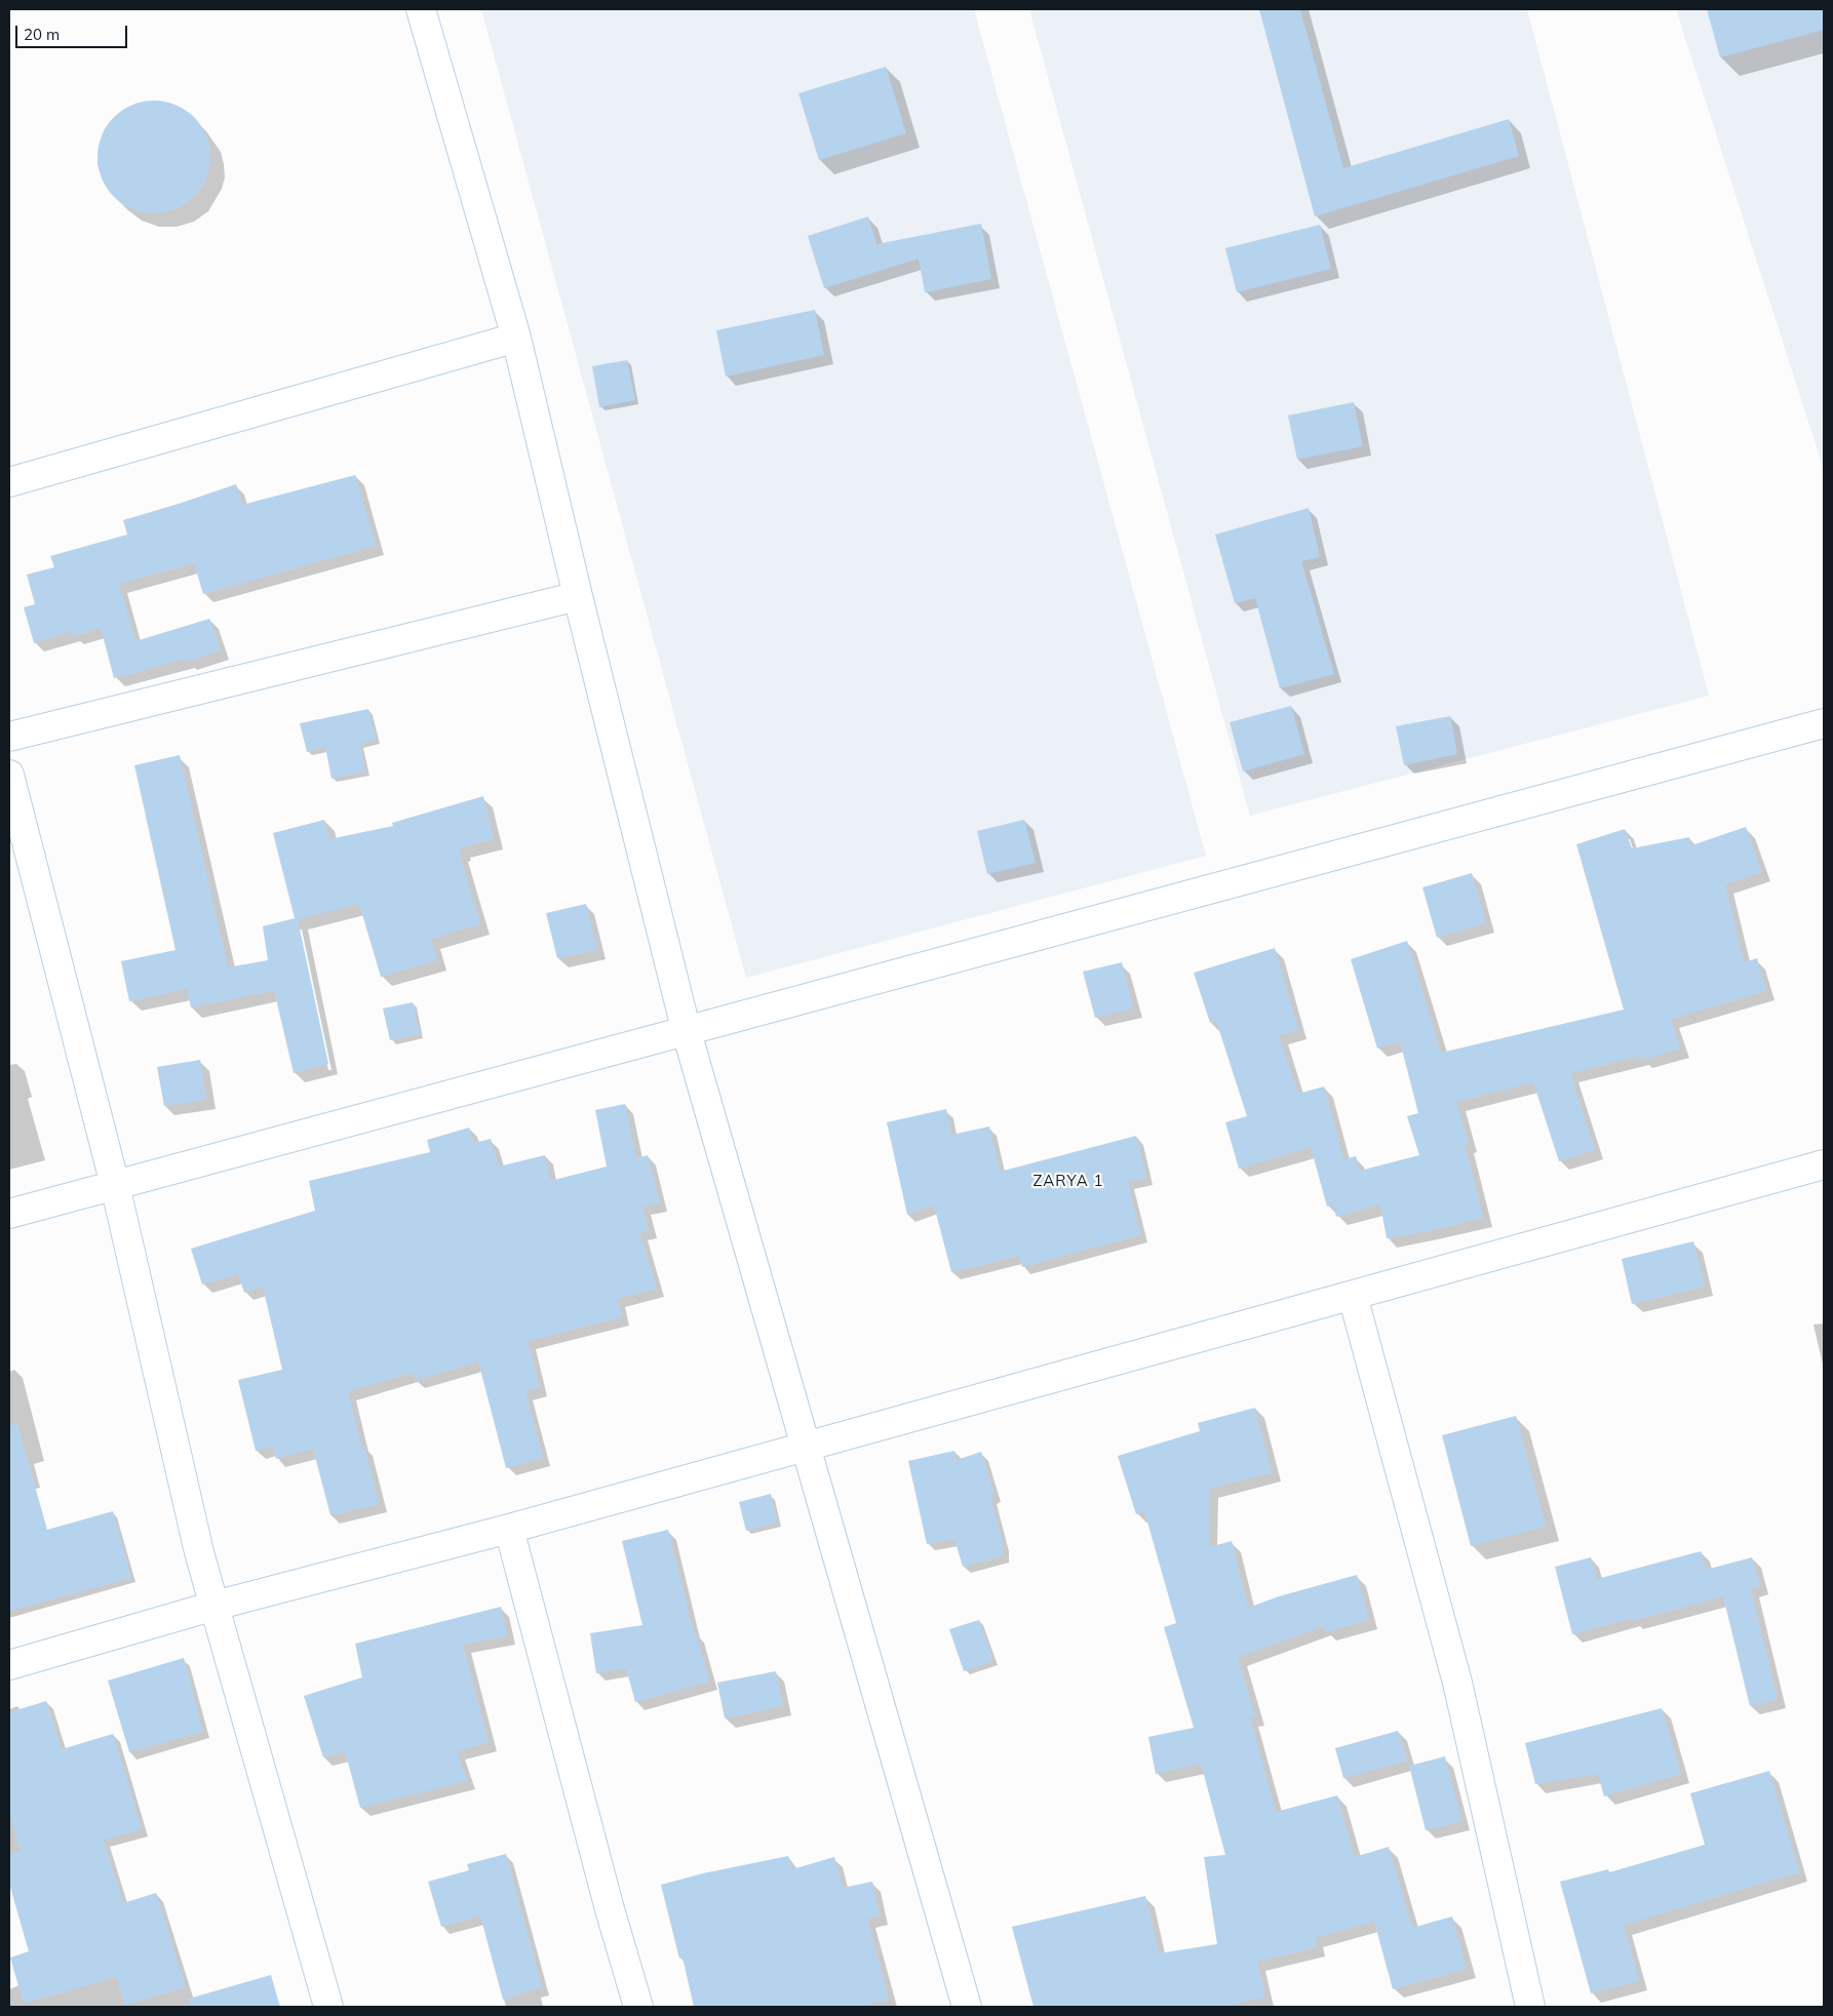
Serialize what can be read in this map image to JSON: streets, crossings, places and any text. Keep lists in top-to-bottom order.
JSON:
{
  "districts": ["ZARYA 1"],
  "scale_bar": "20 m"
}
